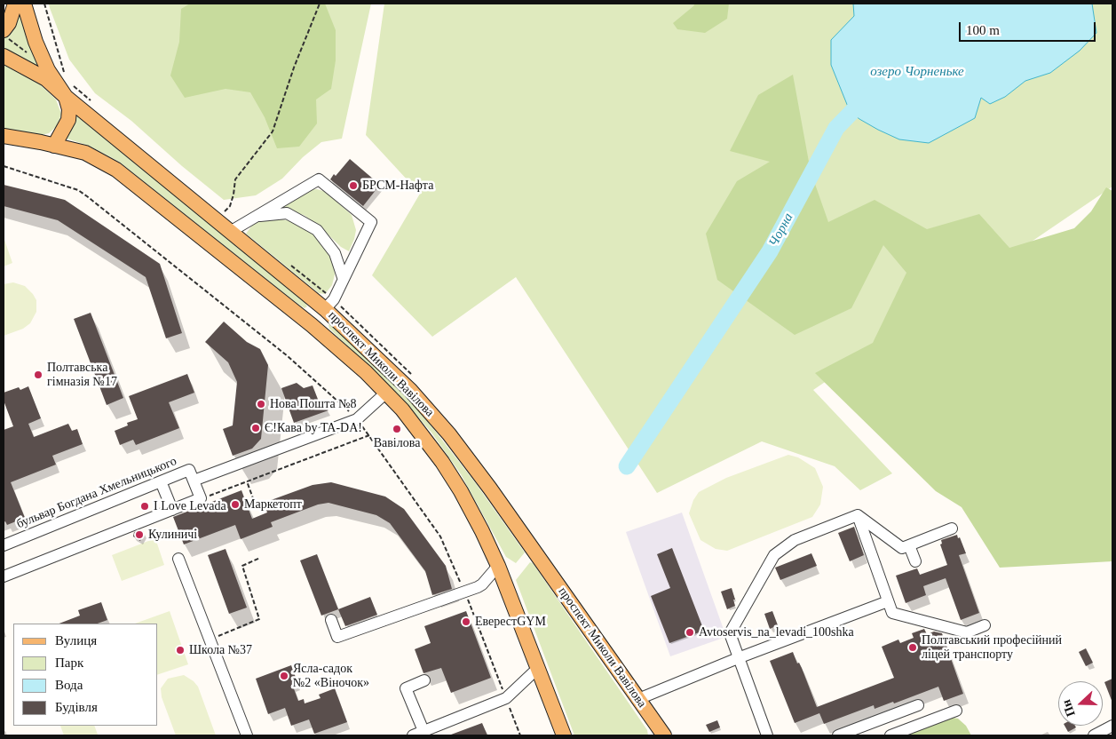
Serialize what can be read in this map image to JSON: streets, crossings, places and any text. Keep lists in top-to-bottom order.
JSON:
{
  "streets": {
    "main road": ["проспект Миколи Вавілова"],
    "street": ["бульвар Богдана Хмельницького"]
  },
  "water": ["озеро Чорненьке", "Чорна"],
  "places": [
    "БРСМ-Нафта",
    "Полтавська гімназія №17",
    "Нова Пошта №8",
    "Є!Кава by TA-DA!",
    "Вавілова",
    "Маркетопт",
    "I Love Levada",
    "Кулиничі",
    "ЕверестGYM",
    "Avtoservis_na_levadi_100shka",
    "Полтавський професійний ліцей транспорту",
    "Школа №37",
    "Ясла-садок №2 «Віночок»"
  ],
  "legend": [
    "Вулиця",
    "Парк",
    "Вода",
    "Будівля"
  ],
  "scale_bar": "100 m",
  "north": "left"
}
